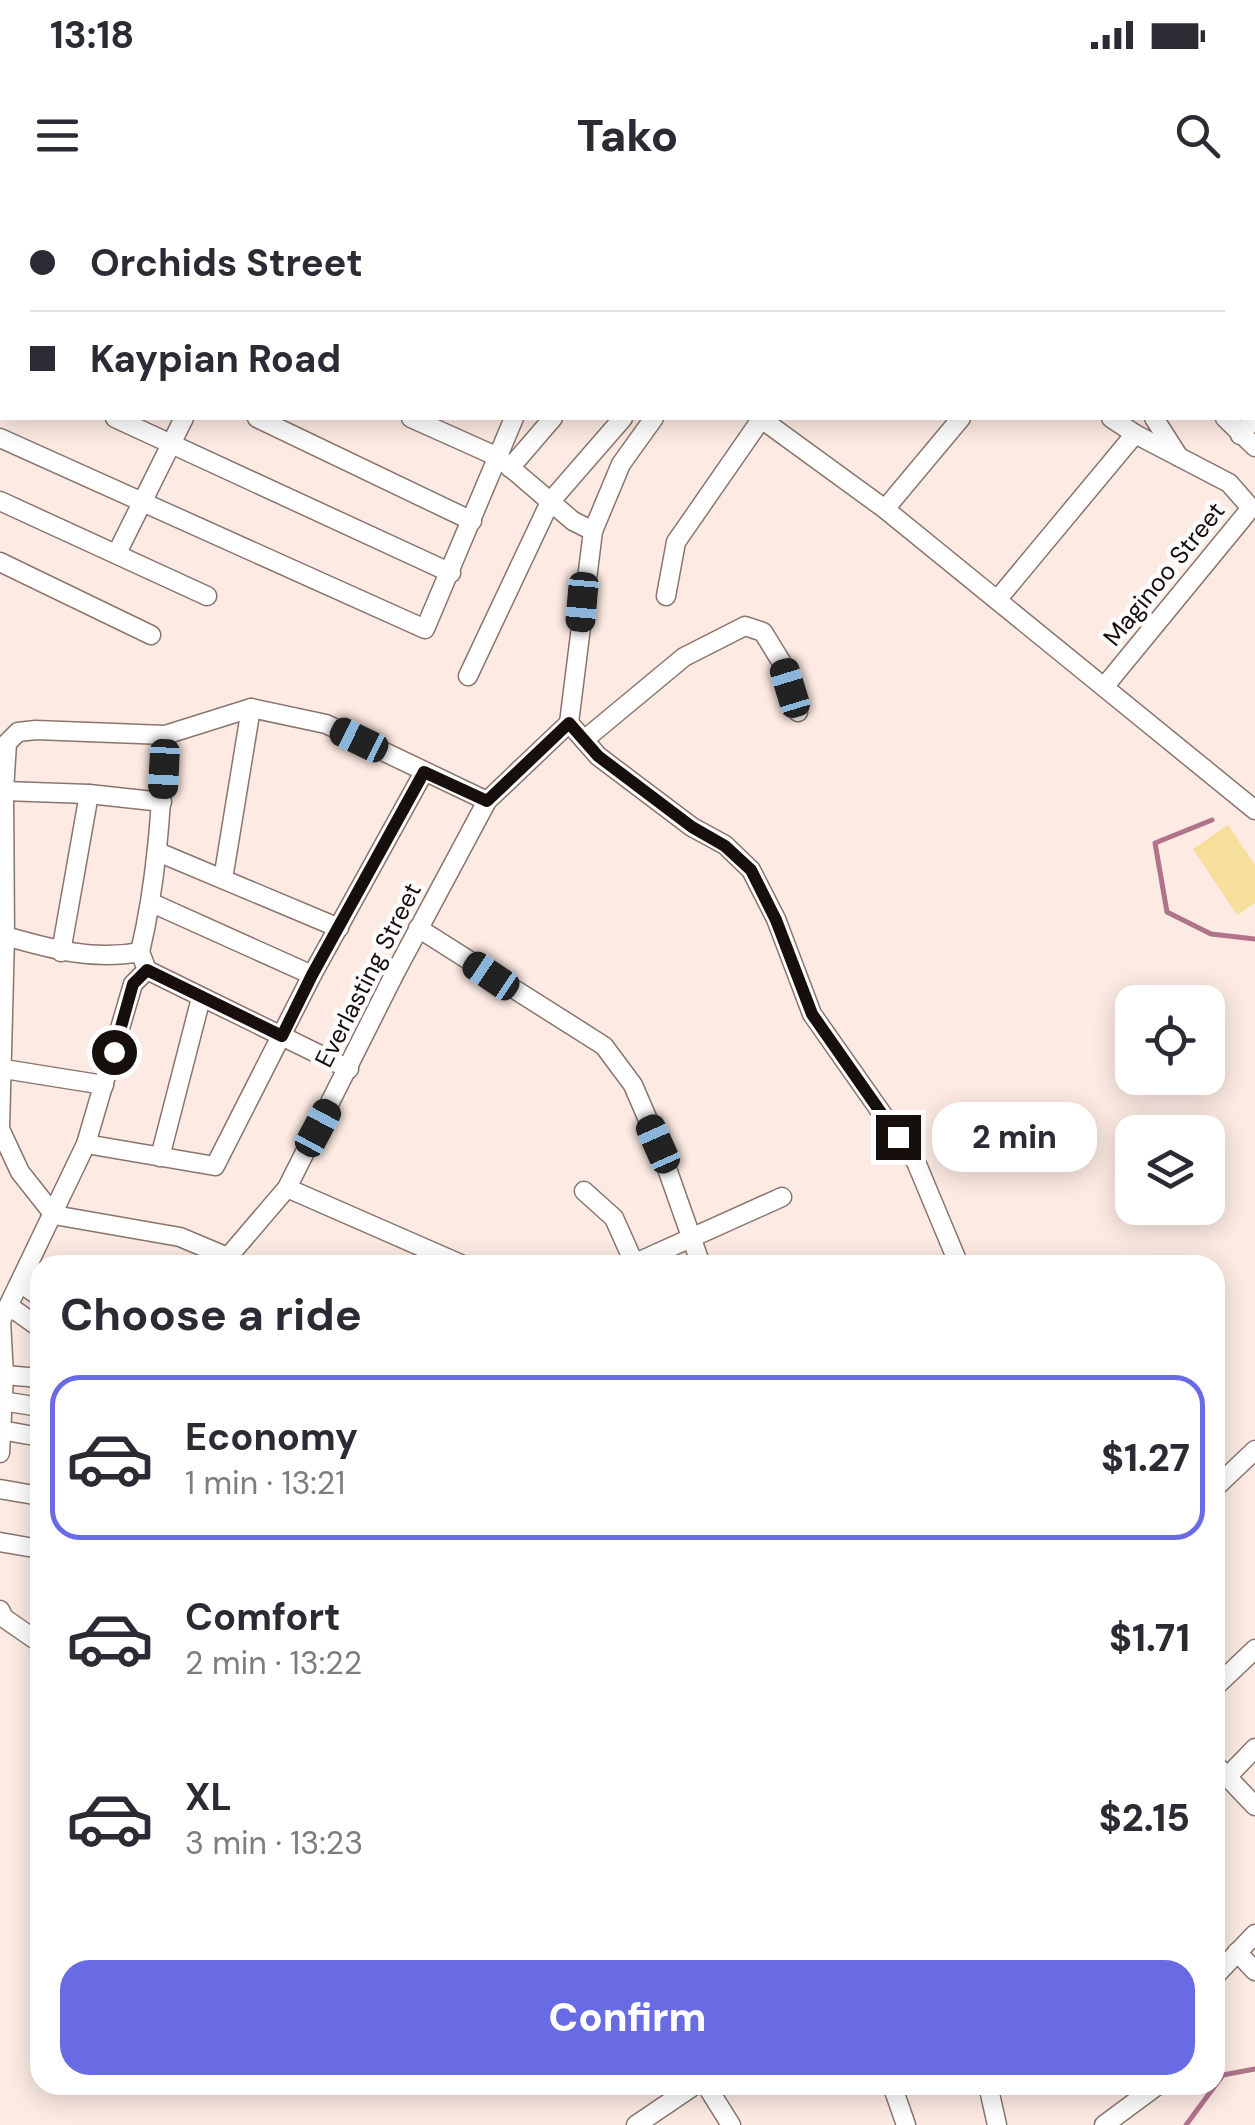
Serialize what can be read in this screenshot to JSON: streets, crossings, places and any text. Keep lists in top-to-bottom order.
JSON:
{
  "streets": {
    "street": ["Maginoo Street", "Everlasting Street"]
  },
  "page": {
    "status": "13:18",
    "header": "Tako",
    "banner": ["Orchids Street", "Kaypian Road"],
    "bubble": "2 min",
    "heading": "Choose a ride",
    "list": [
      {
        "name": "Economy",
        "note": "1 min · 13:21",
        "value": "$1.27"
      },
      {
        "name": "Comfort",
        "note": "2 min · 13:22",
        "value": "$1.71"
      },
      {
        "name": "XL",
        "note": "3 min · 13:23",
        "value": "$2.15"
      }
    ],
    "buttons": "Confirm"
  }
}
